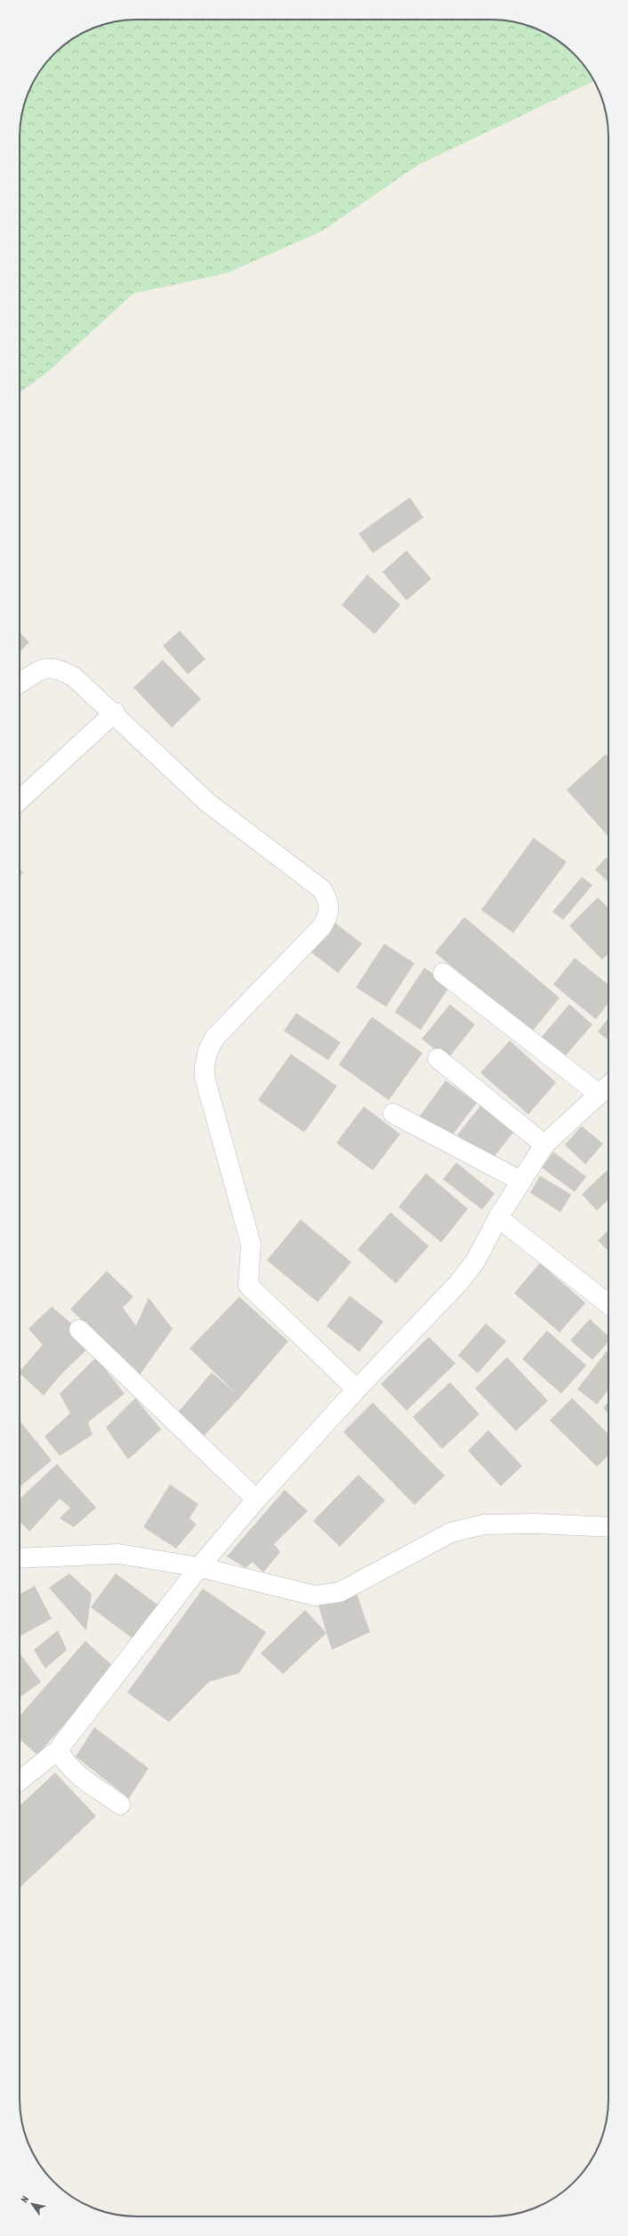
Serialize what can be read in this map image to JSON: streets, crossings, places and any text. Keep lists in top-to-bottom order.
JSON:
{
  "north": "top left"
}
